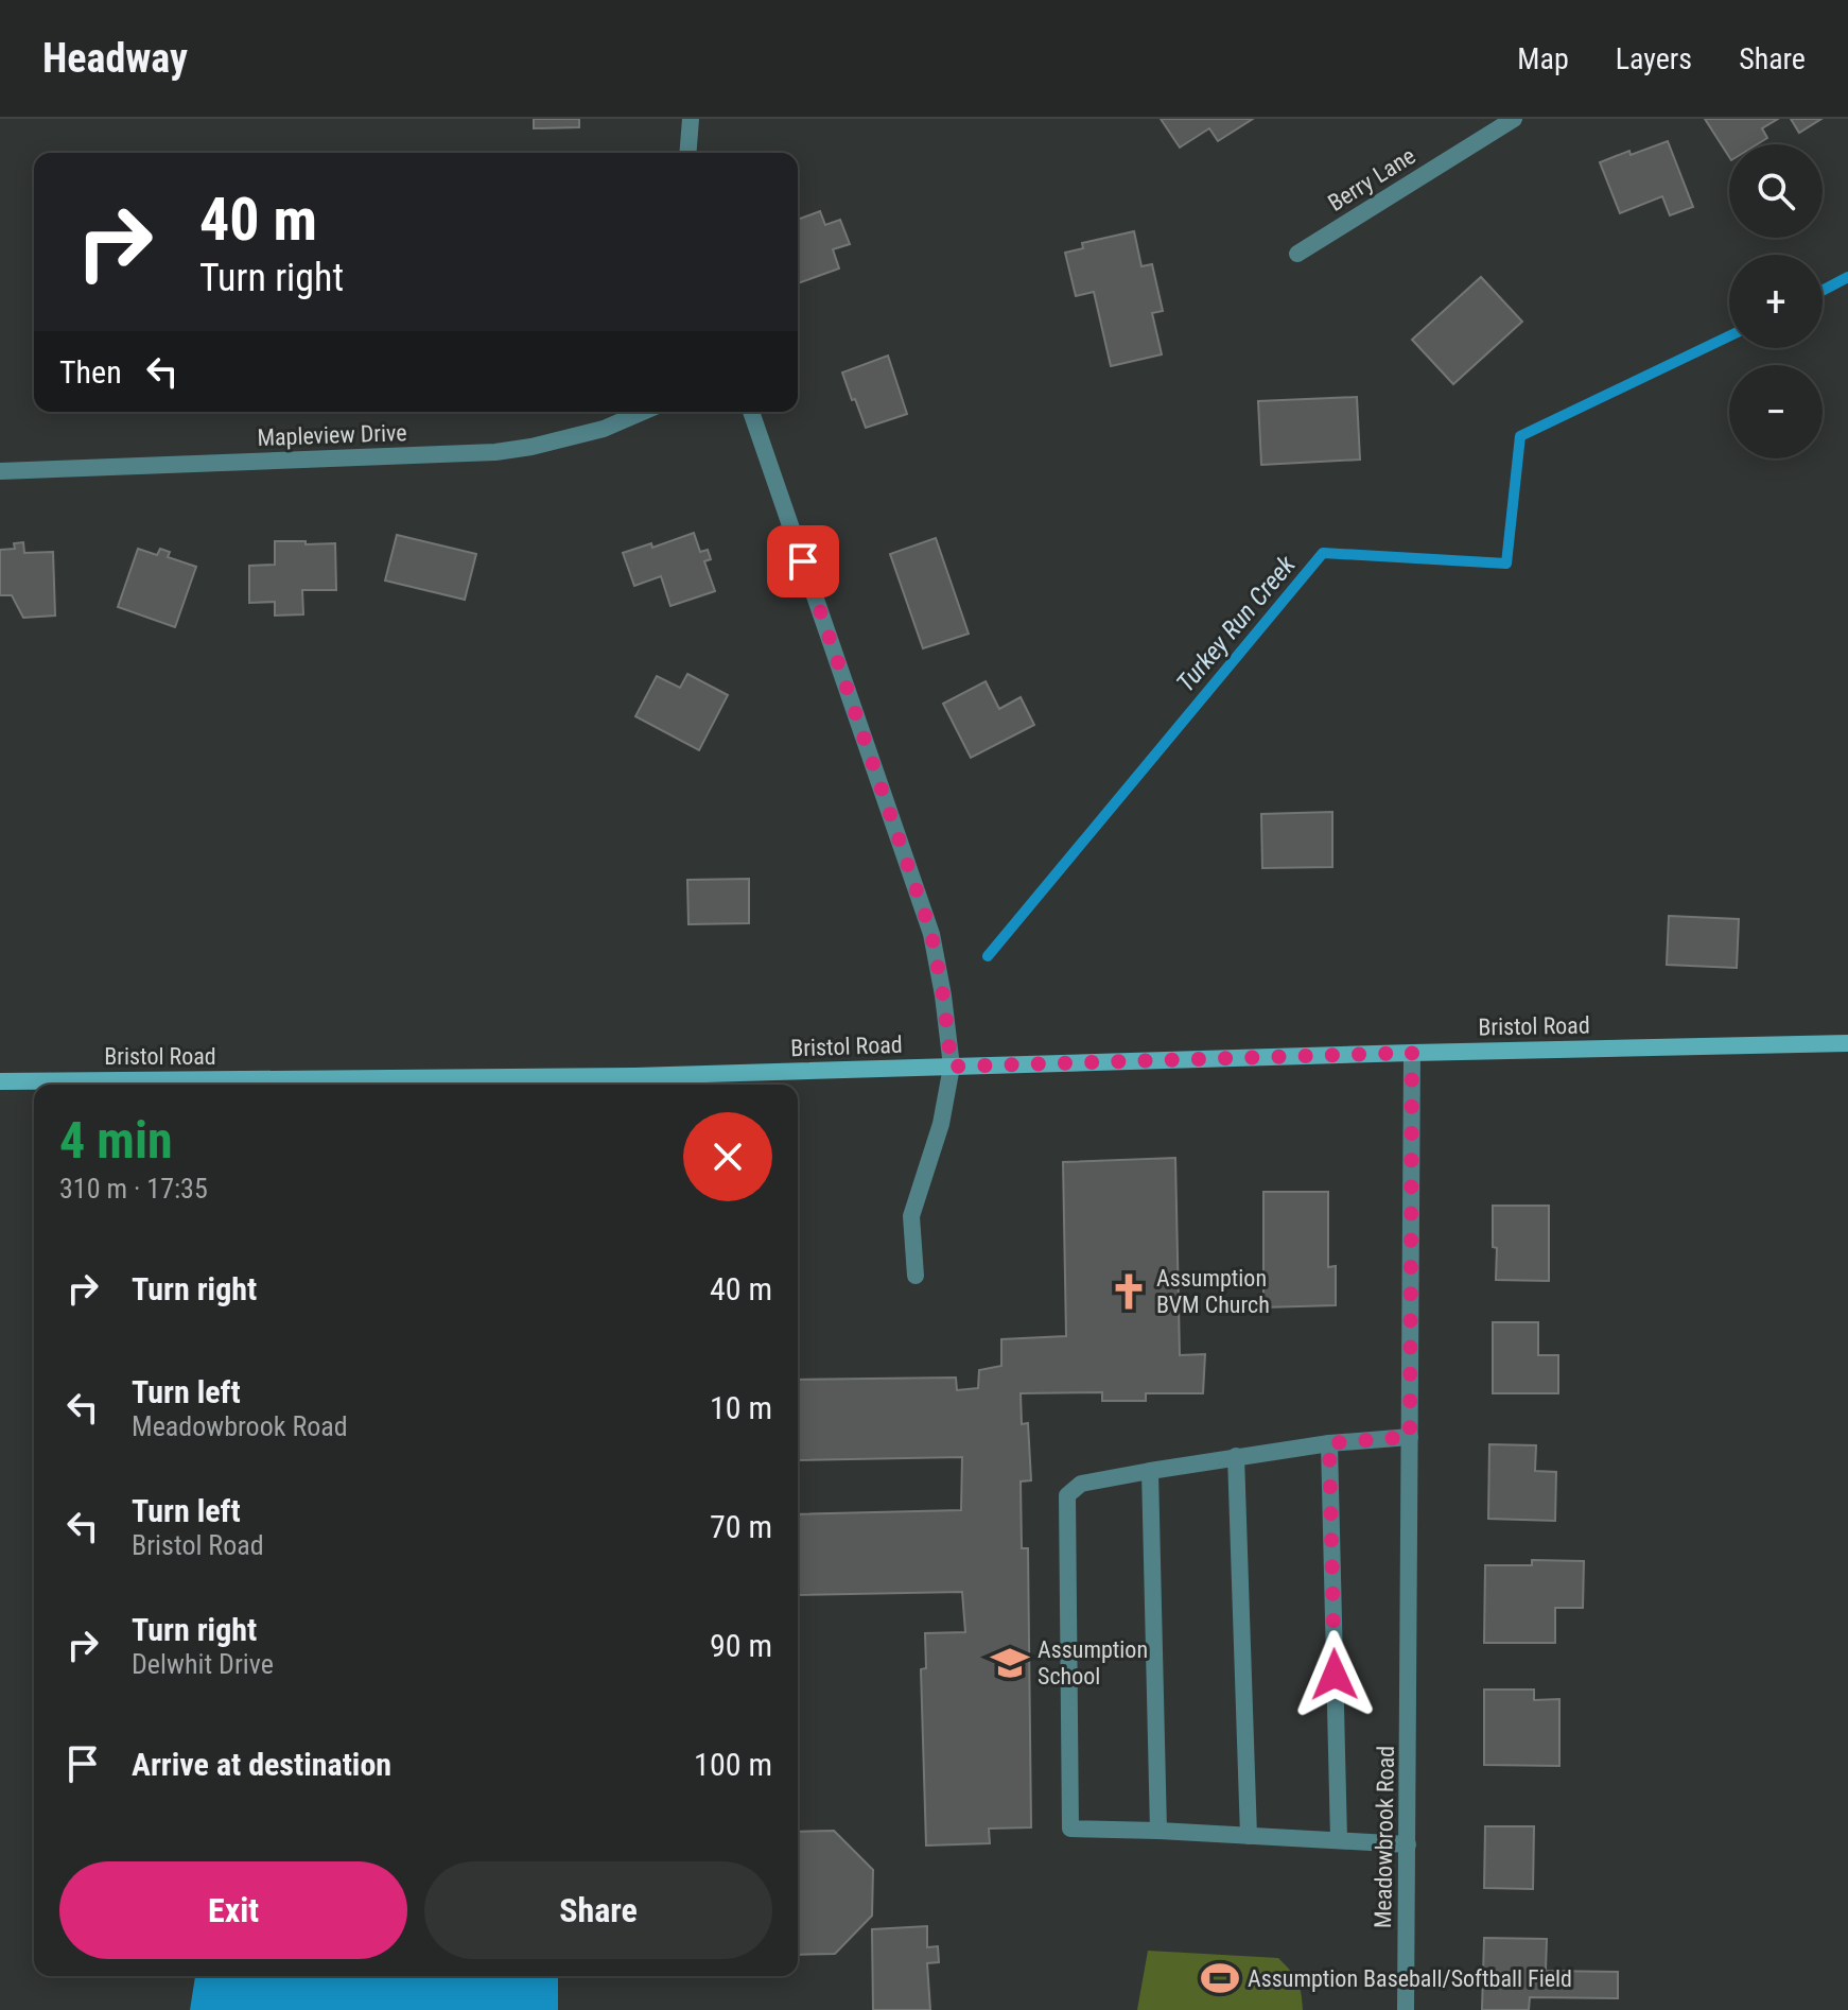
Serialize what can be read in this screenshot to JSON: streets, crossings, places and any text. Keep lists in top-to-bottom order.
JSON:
{
  "streets": {
    "main road": ["Bristol Road"],
    "street": ["Berry Lane", "Mapleview Drive", "Meadowbrook Road"]
  },
  "crossings": [
    ["Bristol Road", "Meadowbrook Road"]
  ],
  "water": ["Turkey Run Creek"],
  "places": {
    "church": ["Assumption BVM Church"],
    "school or university": ["Assumption School"],
    "sports": ["Assumption Baseball/Softball Field"]
  },
  "page": {
    "header": "Headway",
    "nav": ["Map", "Layers", "Share"],
    "map_buttons": ["+", "−"],
    "turn": ["40 m", "Turn right"],
    "then": "Then",
    "heading": ["4 min", "310 m · 17:35"],
    "list": [
      {
        "name": "Turn right",
        "value": "40 m"
      },
      {
        "name": "Turn left",
        "note": "Meadowbrook Road",
        "value": "10 m"
      },
      {
        "name": "Turn left",
        "note": "Bristol Road",
        "value": "70 m"
      },
      {
        "name": "Turn right",
        "note": "Delwhit Drive",
        "value": "90 m"
      },
      {
        "name": "Arrive at destination",
        "value": "100 m"
      }
    ],
    "buttons": ["Exit", "Share"]
  }
}
